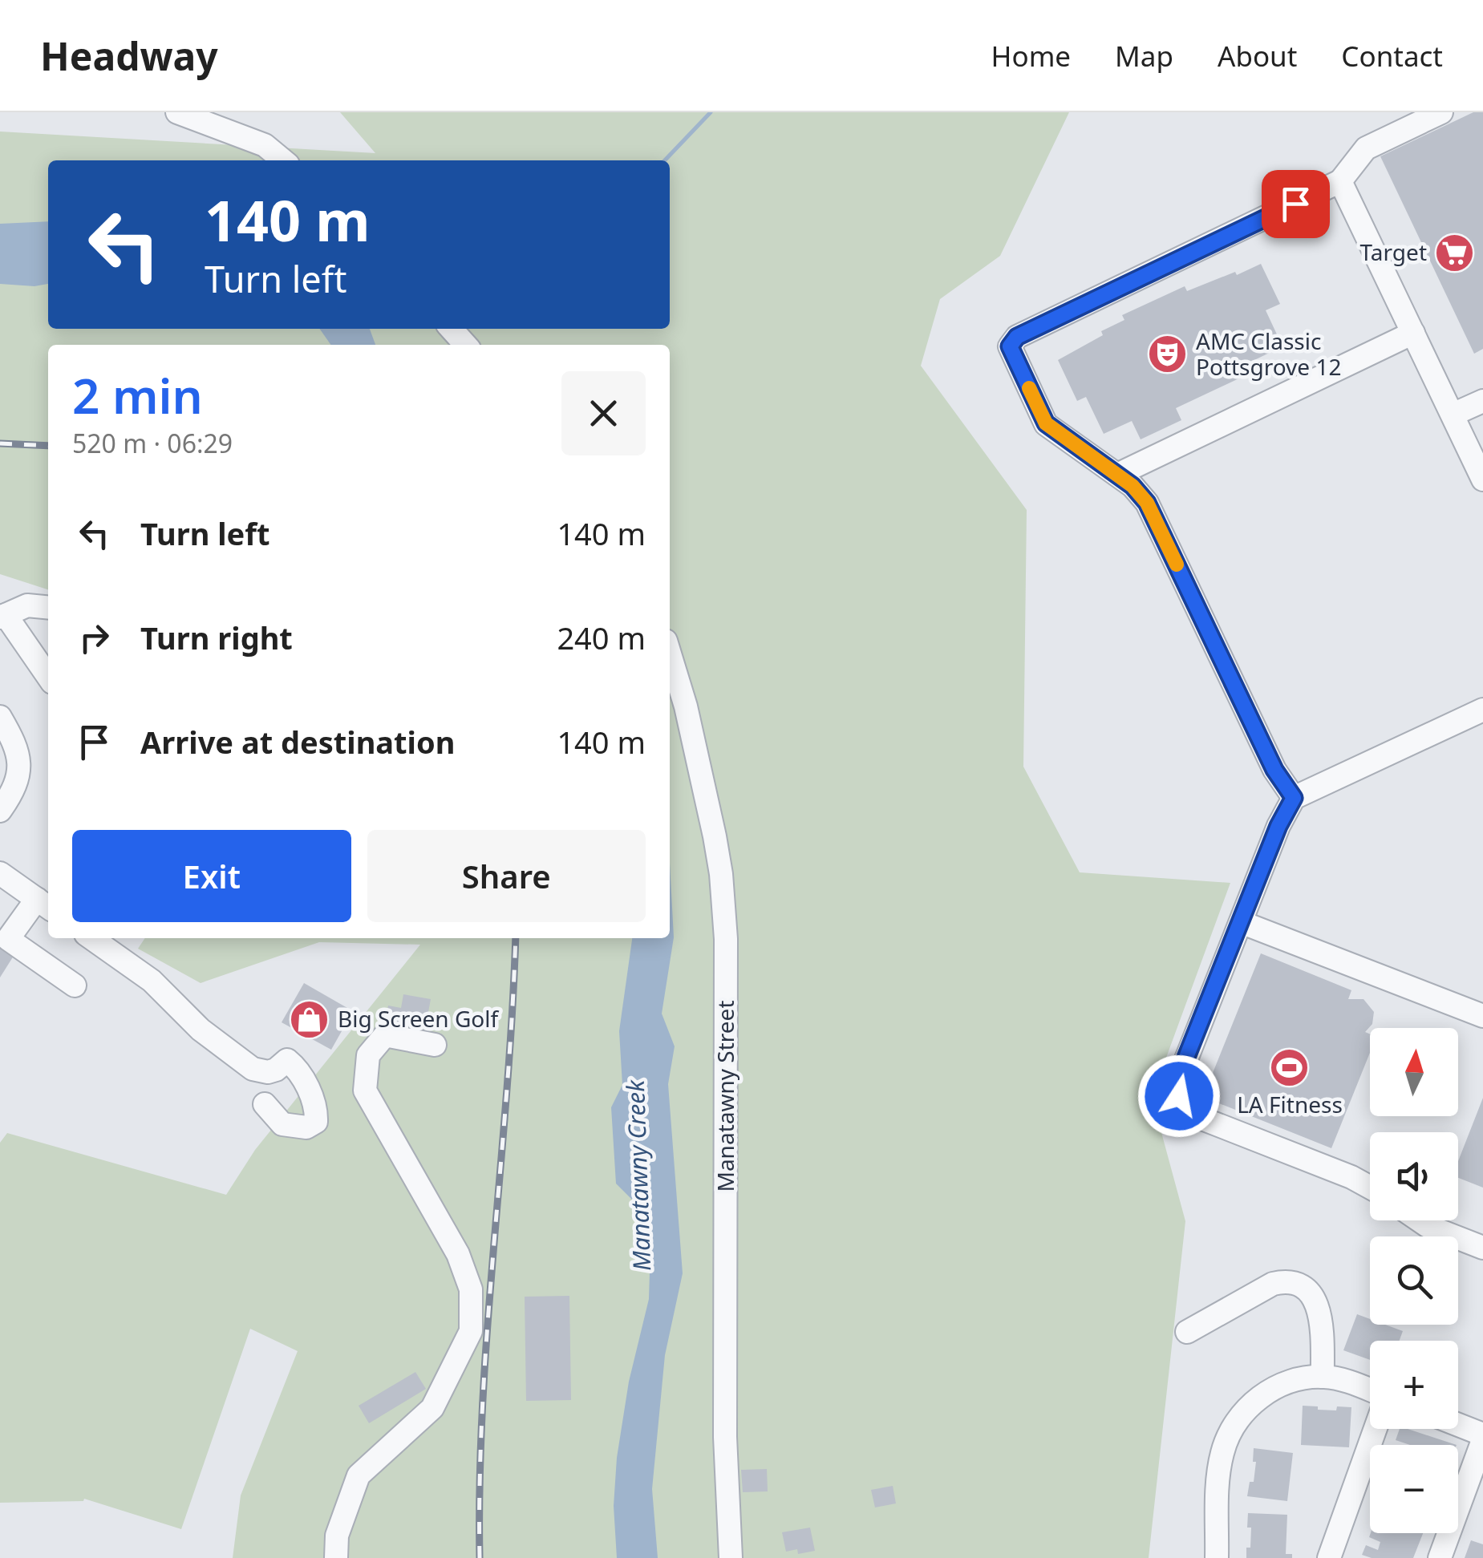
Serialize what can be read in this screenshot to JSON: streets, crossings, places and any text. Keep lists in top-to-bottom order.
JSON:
{
  "streets": {
    "street": ["Manatawny Street"]
  },
  "water": ["Manatawny Creek"],
  "places": {
    "supermarket": ["Target"],
    "theatre": ["AMC Classic Pottsgrove 12"],
    "shop": ["Big Screen Golf"],
    "sports": ["LA Fitness"]
  },
  "north": "top",
  "page": {
    "header": "Headway",
    "nav": [
      "Home",
      "Map",
      "About",
      "Contact"
    ],
    "turn": ["140 m", "Turn left"],
    "heading": ["2 min", "520 m · 06:29"],
    "list": [
      {
        "name": "Turn left",
        "value": "140 m"
      },
      {
        "name": "Turn right",
        "value": "240 m"
      },
      {
        "name": "Arrive at destination",
        "value": "140 m"
      }
    ],
    "buttons": ["Exit", "Share"],
    "map_buttons": ["+", "−"]
  }
}
